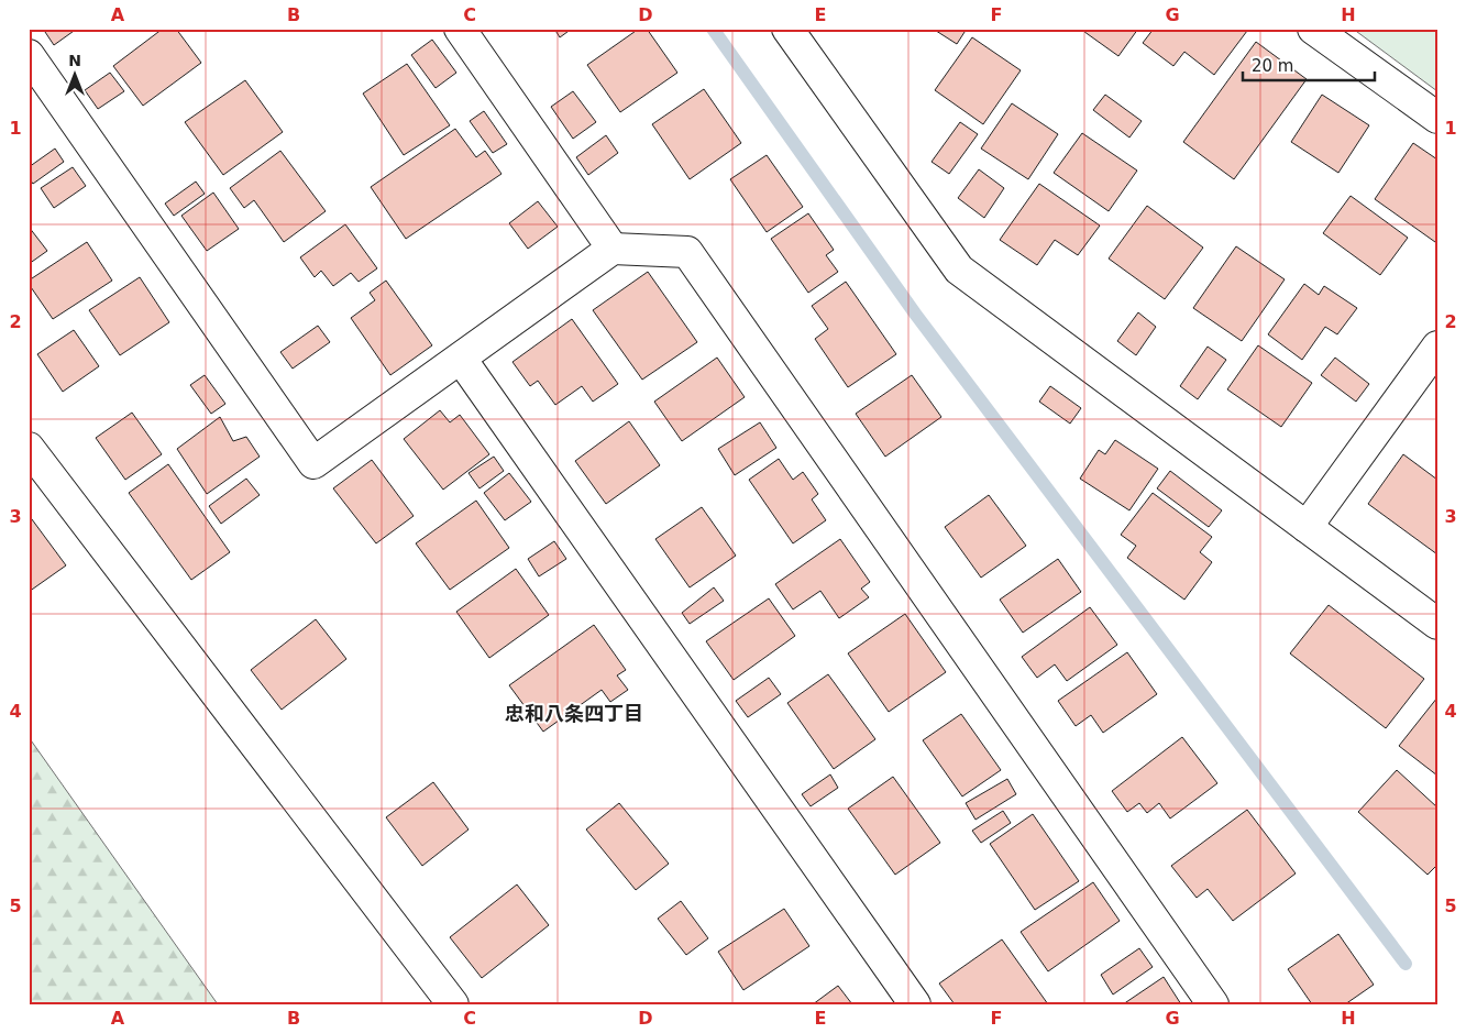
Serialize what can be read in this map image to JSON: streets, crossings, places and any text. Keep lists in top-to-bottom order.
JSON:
{
  "districts": ["忠和八条四丁目"],
  "scale_bar": "20 m",
  "north": "top",
  "grid": {
    "columns": [
      "A",
      "B",
      "C",
      "D",
      "E",
      "F",
      "G",
      "H"
    ],
    "rows": [
      "1",
      "2",
      "3",
      "4",
      "5"
    ]
  }
}
